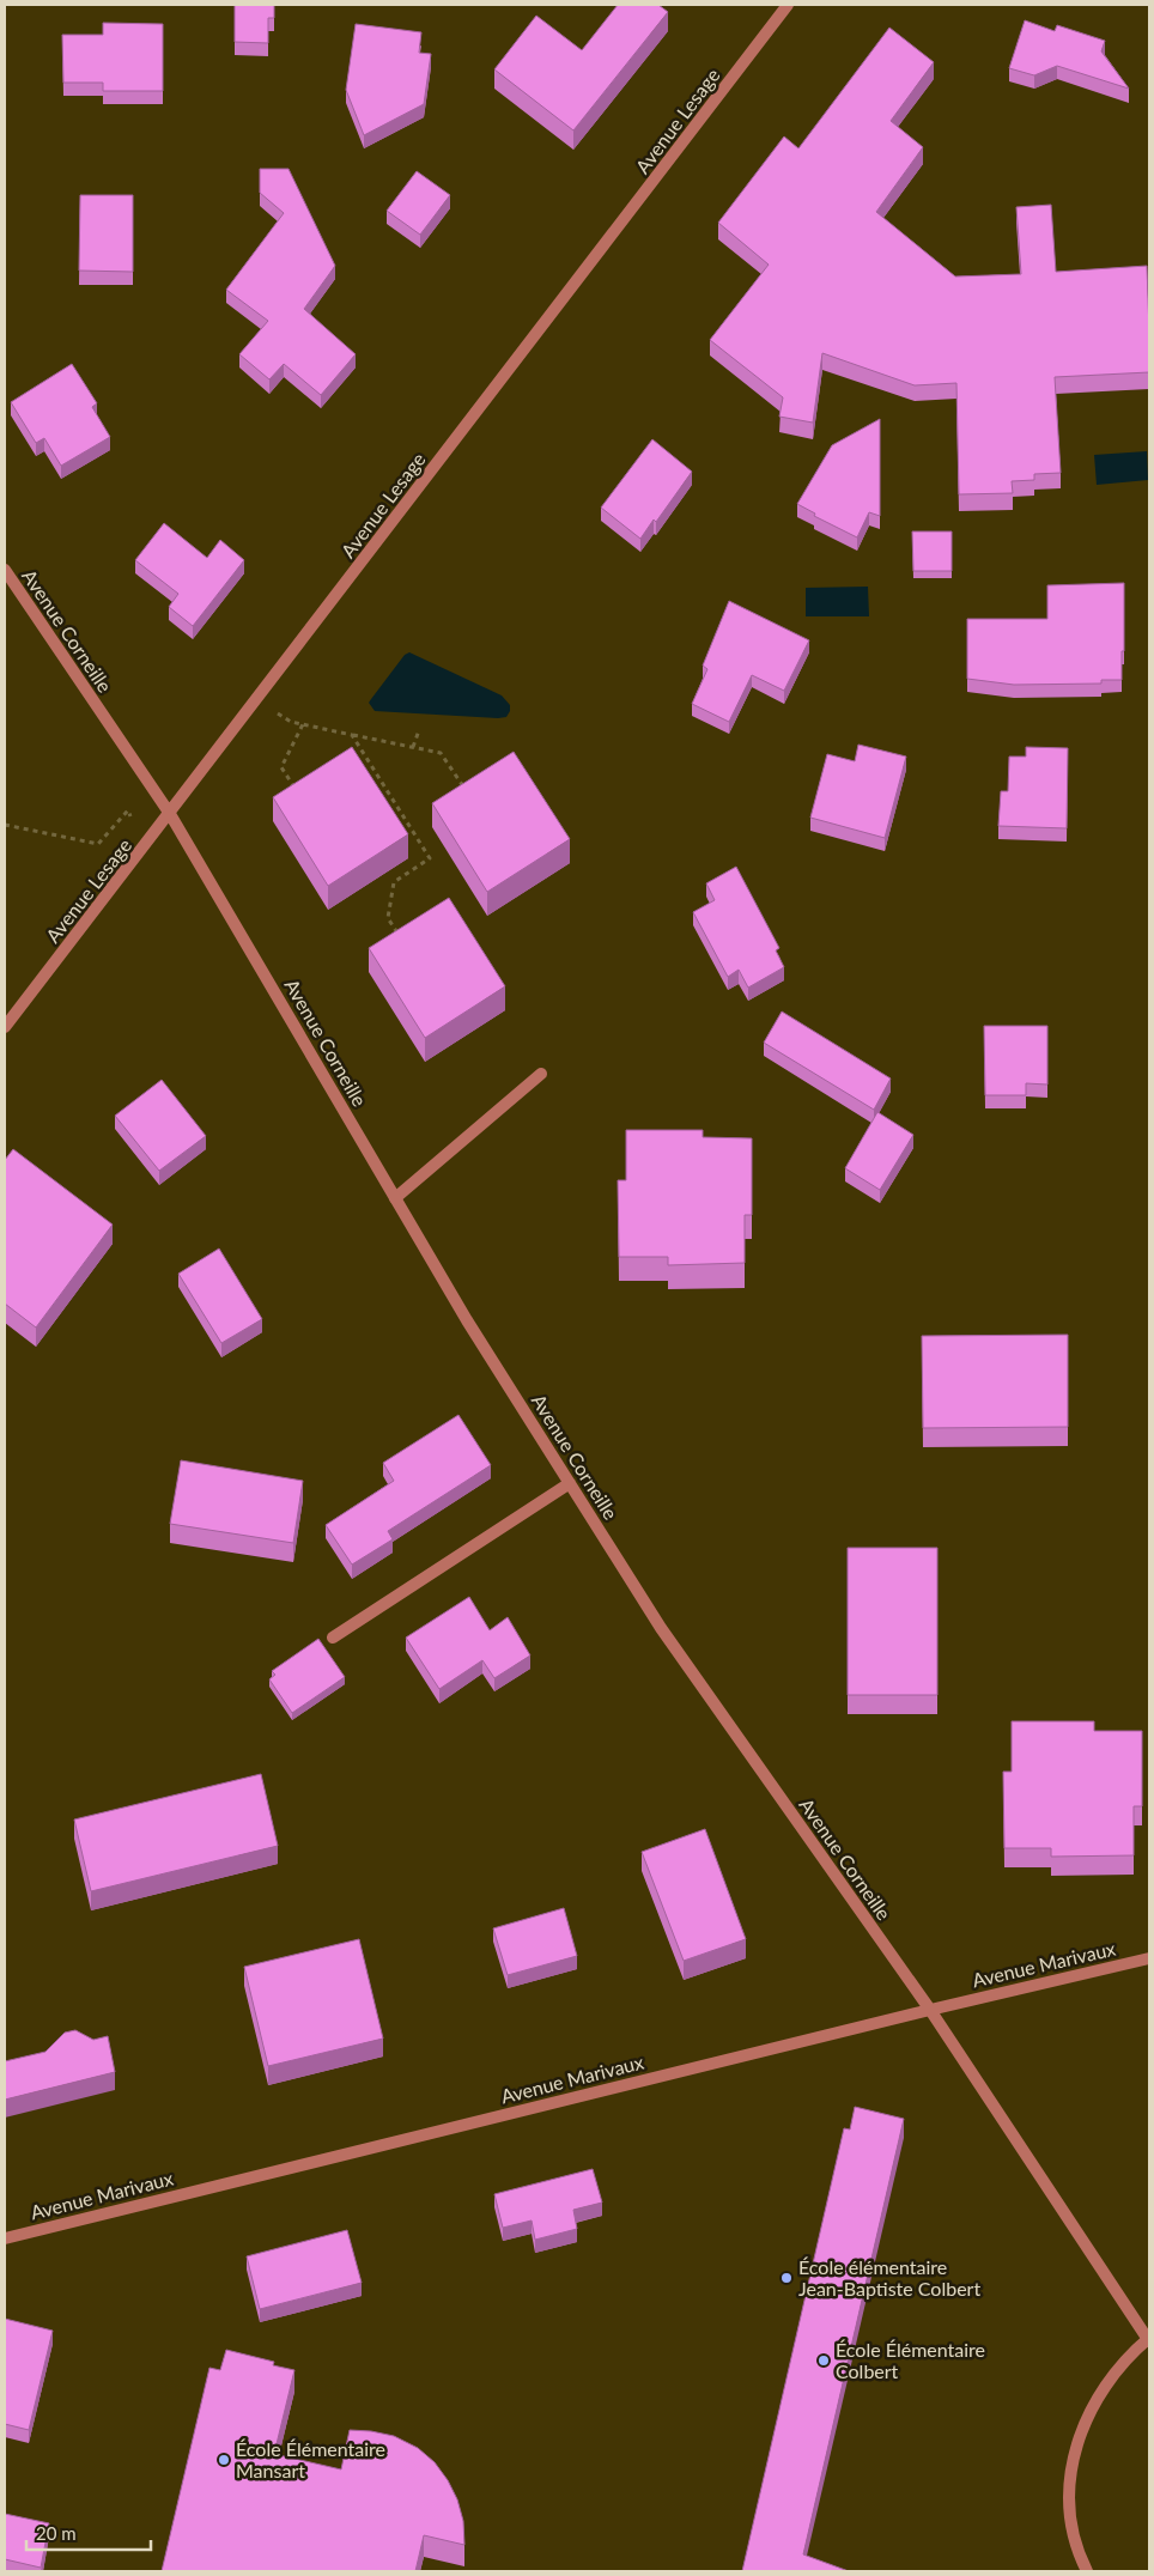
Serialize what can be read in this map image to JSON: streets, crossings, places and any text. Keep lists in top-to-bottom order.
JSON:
{
  "streets": {
    "street": ["Avenue Lesage", "Avenue Corneille", "Avenue Marivaux"]
  },
  "crossings": [
    ["Avenue Lesage", "Avenue Corneille"],
    ["Avenue Corneille", "Avenue Marivaux"]
  ],
  "places": ["École élémentaire Jean-Baptiste Colbert", "École Élémentaire Colbert", "École Élémentaire Mansart"],
  "scale_bar": "20 m"
}
